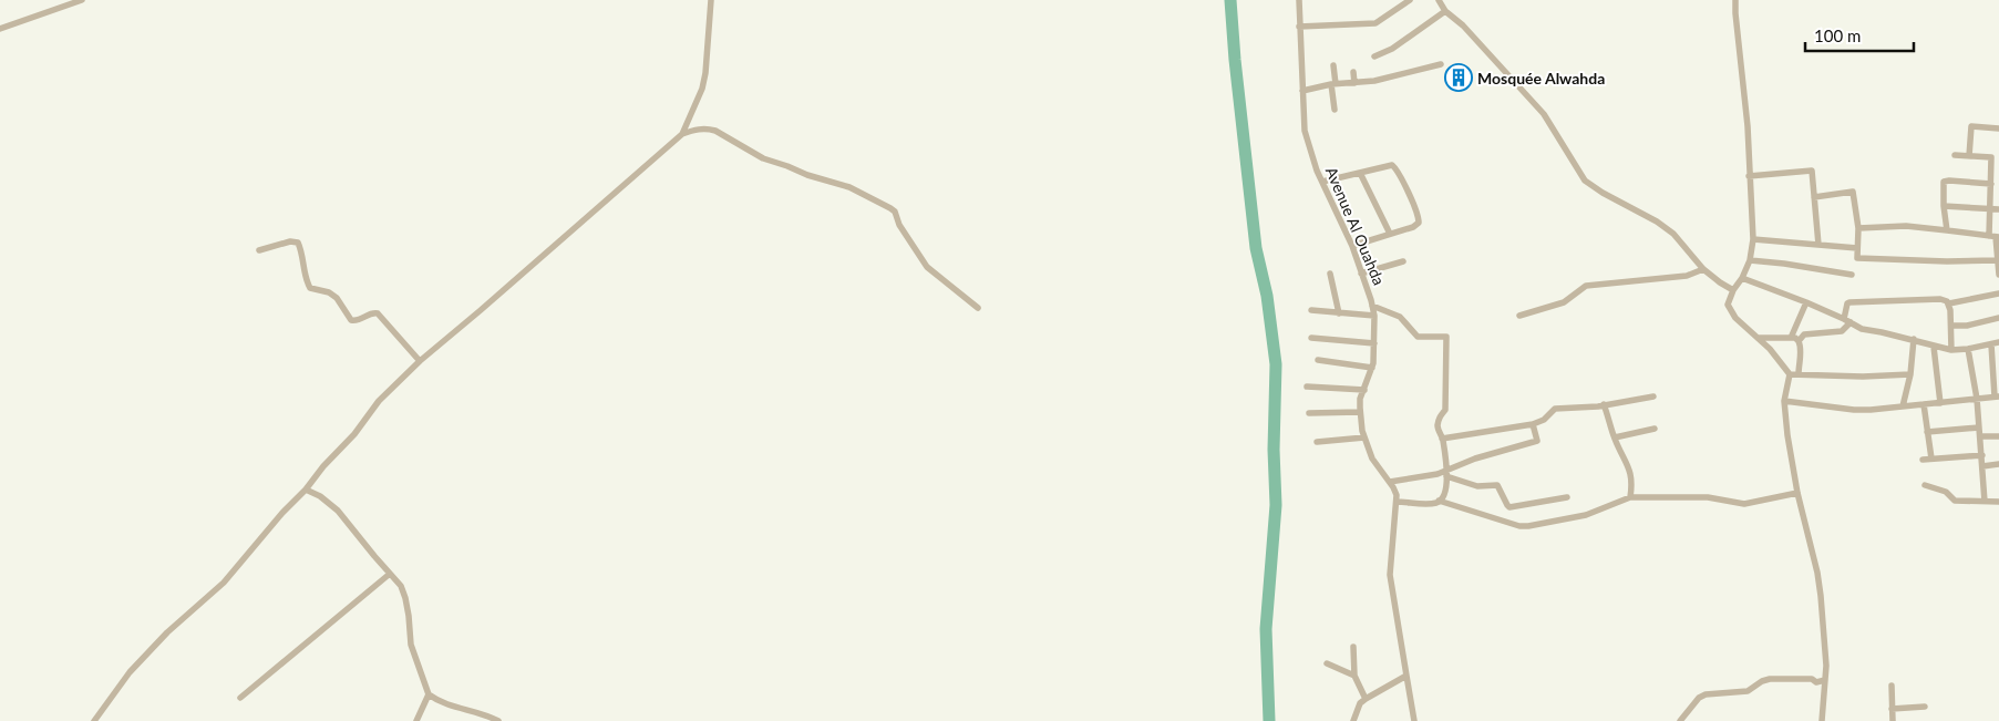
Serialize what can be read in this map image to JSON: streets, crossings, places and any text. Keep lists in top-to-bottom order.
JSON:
{
  "streets": {
    "street": ["Avenue Al Ouahda"]
  },
  "places": {
    "building": ["Mosquée Alwahda"]
  },
  "scale_bar": "100 m"
}
